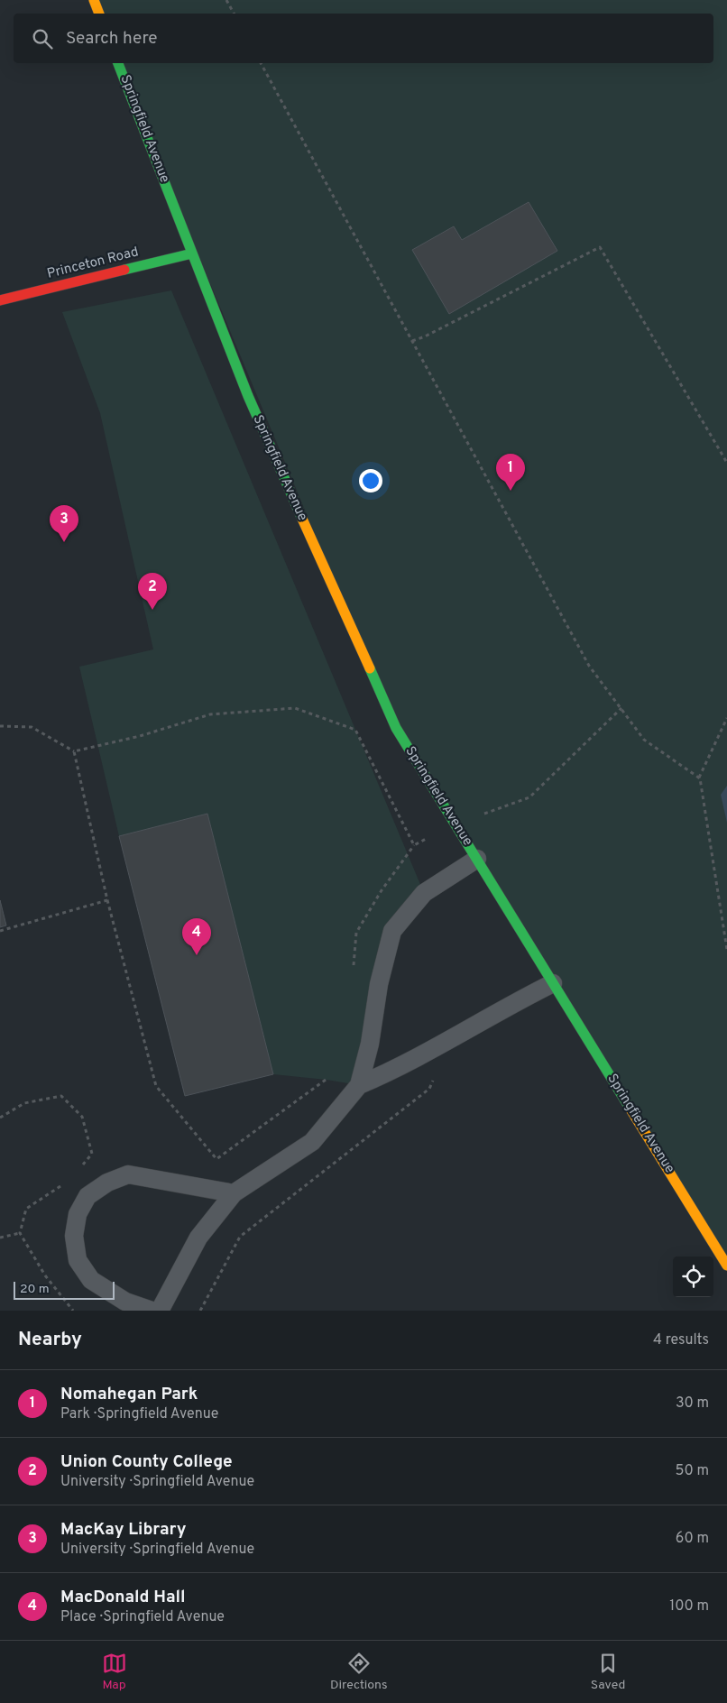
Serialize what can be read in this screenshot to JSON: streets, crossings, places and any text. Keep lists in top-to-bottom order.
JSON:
{
  "streets": {
    "street": ["Springfield Avenue", "Princeton Road"]
  },
  "crossings": [
    ["Springfield Avenue", "Princeton Road"]
  ],
  "scale_bar": "20 m",
  "page": {
    "search": "Search here",
    "pins": [
      "1",
      "3",
      "2",
      "4"
    ],
    "scale": "20 m",
    "heading": ["Nearby", "4 results"],
    "list": [
      {
        "mark": "1",
        "name": "Nomahegan Park",
        "note": "Park · Springfield Avenue",
        "value": "30 m"
      },
      {
        "mark": "2",
        "name": "Union County College",
        "note": "University · Springfield Avenue",
        "value": "50 m"
      },
      {
        "mark": "3",
        "name": "MacKay Library",
        "note": "University · Springfield Avenue",
        "value": "60 m"
      },
      {
        "mark": "4",
        "name": "MacDonald Hall",
        "note": "Place · Springfield Avenue",
        "value": "100 m"
      }
    ],
    "nav": ["Map", "Directions", "Saved"]
  }
}
